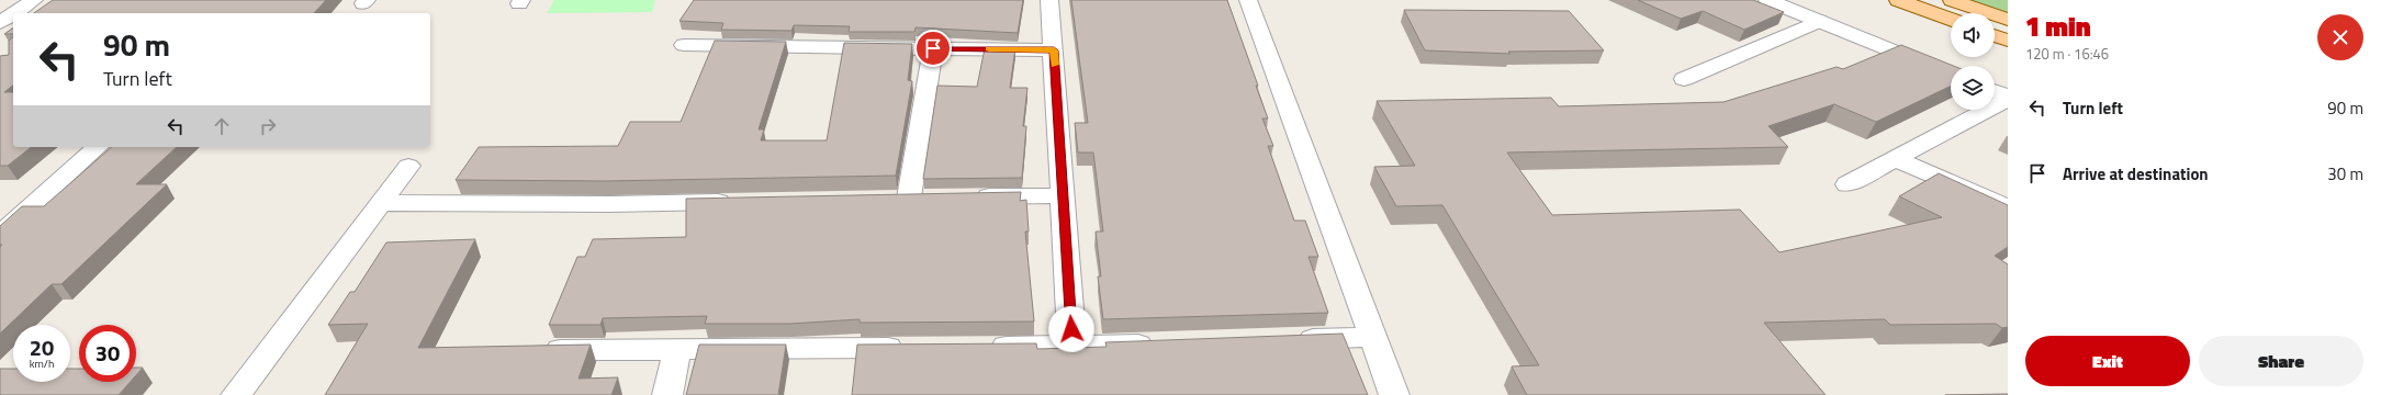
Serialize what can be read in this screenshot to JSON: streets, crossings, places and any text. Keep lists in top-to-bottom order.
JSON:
{
  "page": {
    "heading": ["1 min", "120 m · 16:46"],
    "turn": ["90 m", "Turn left"],
    "list": [
      {
        "name": "Turn left",
        "value": "90 m"
      },
      {
        "name": "Arrive at destination",
        "value": "30 m"
      }
    ],
    "speed": "20 km/h",
    "limit": "30",
    "buttons": ["Exit", "Share"]
  }
}
